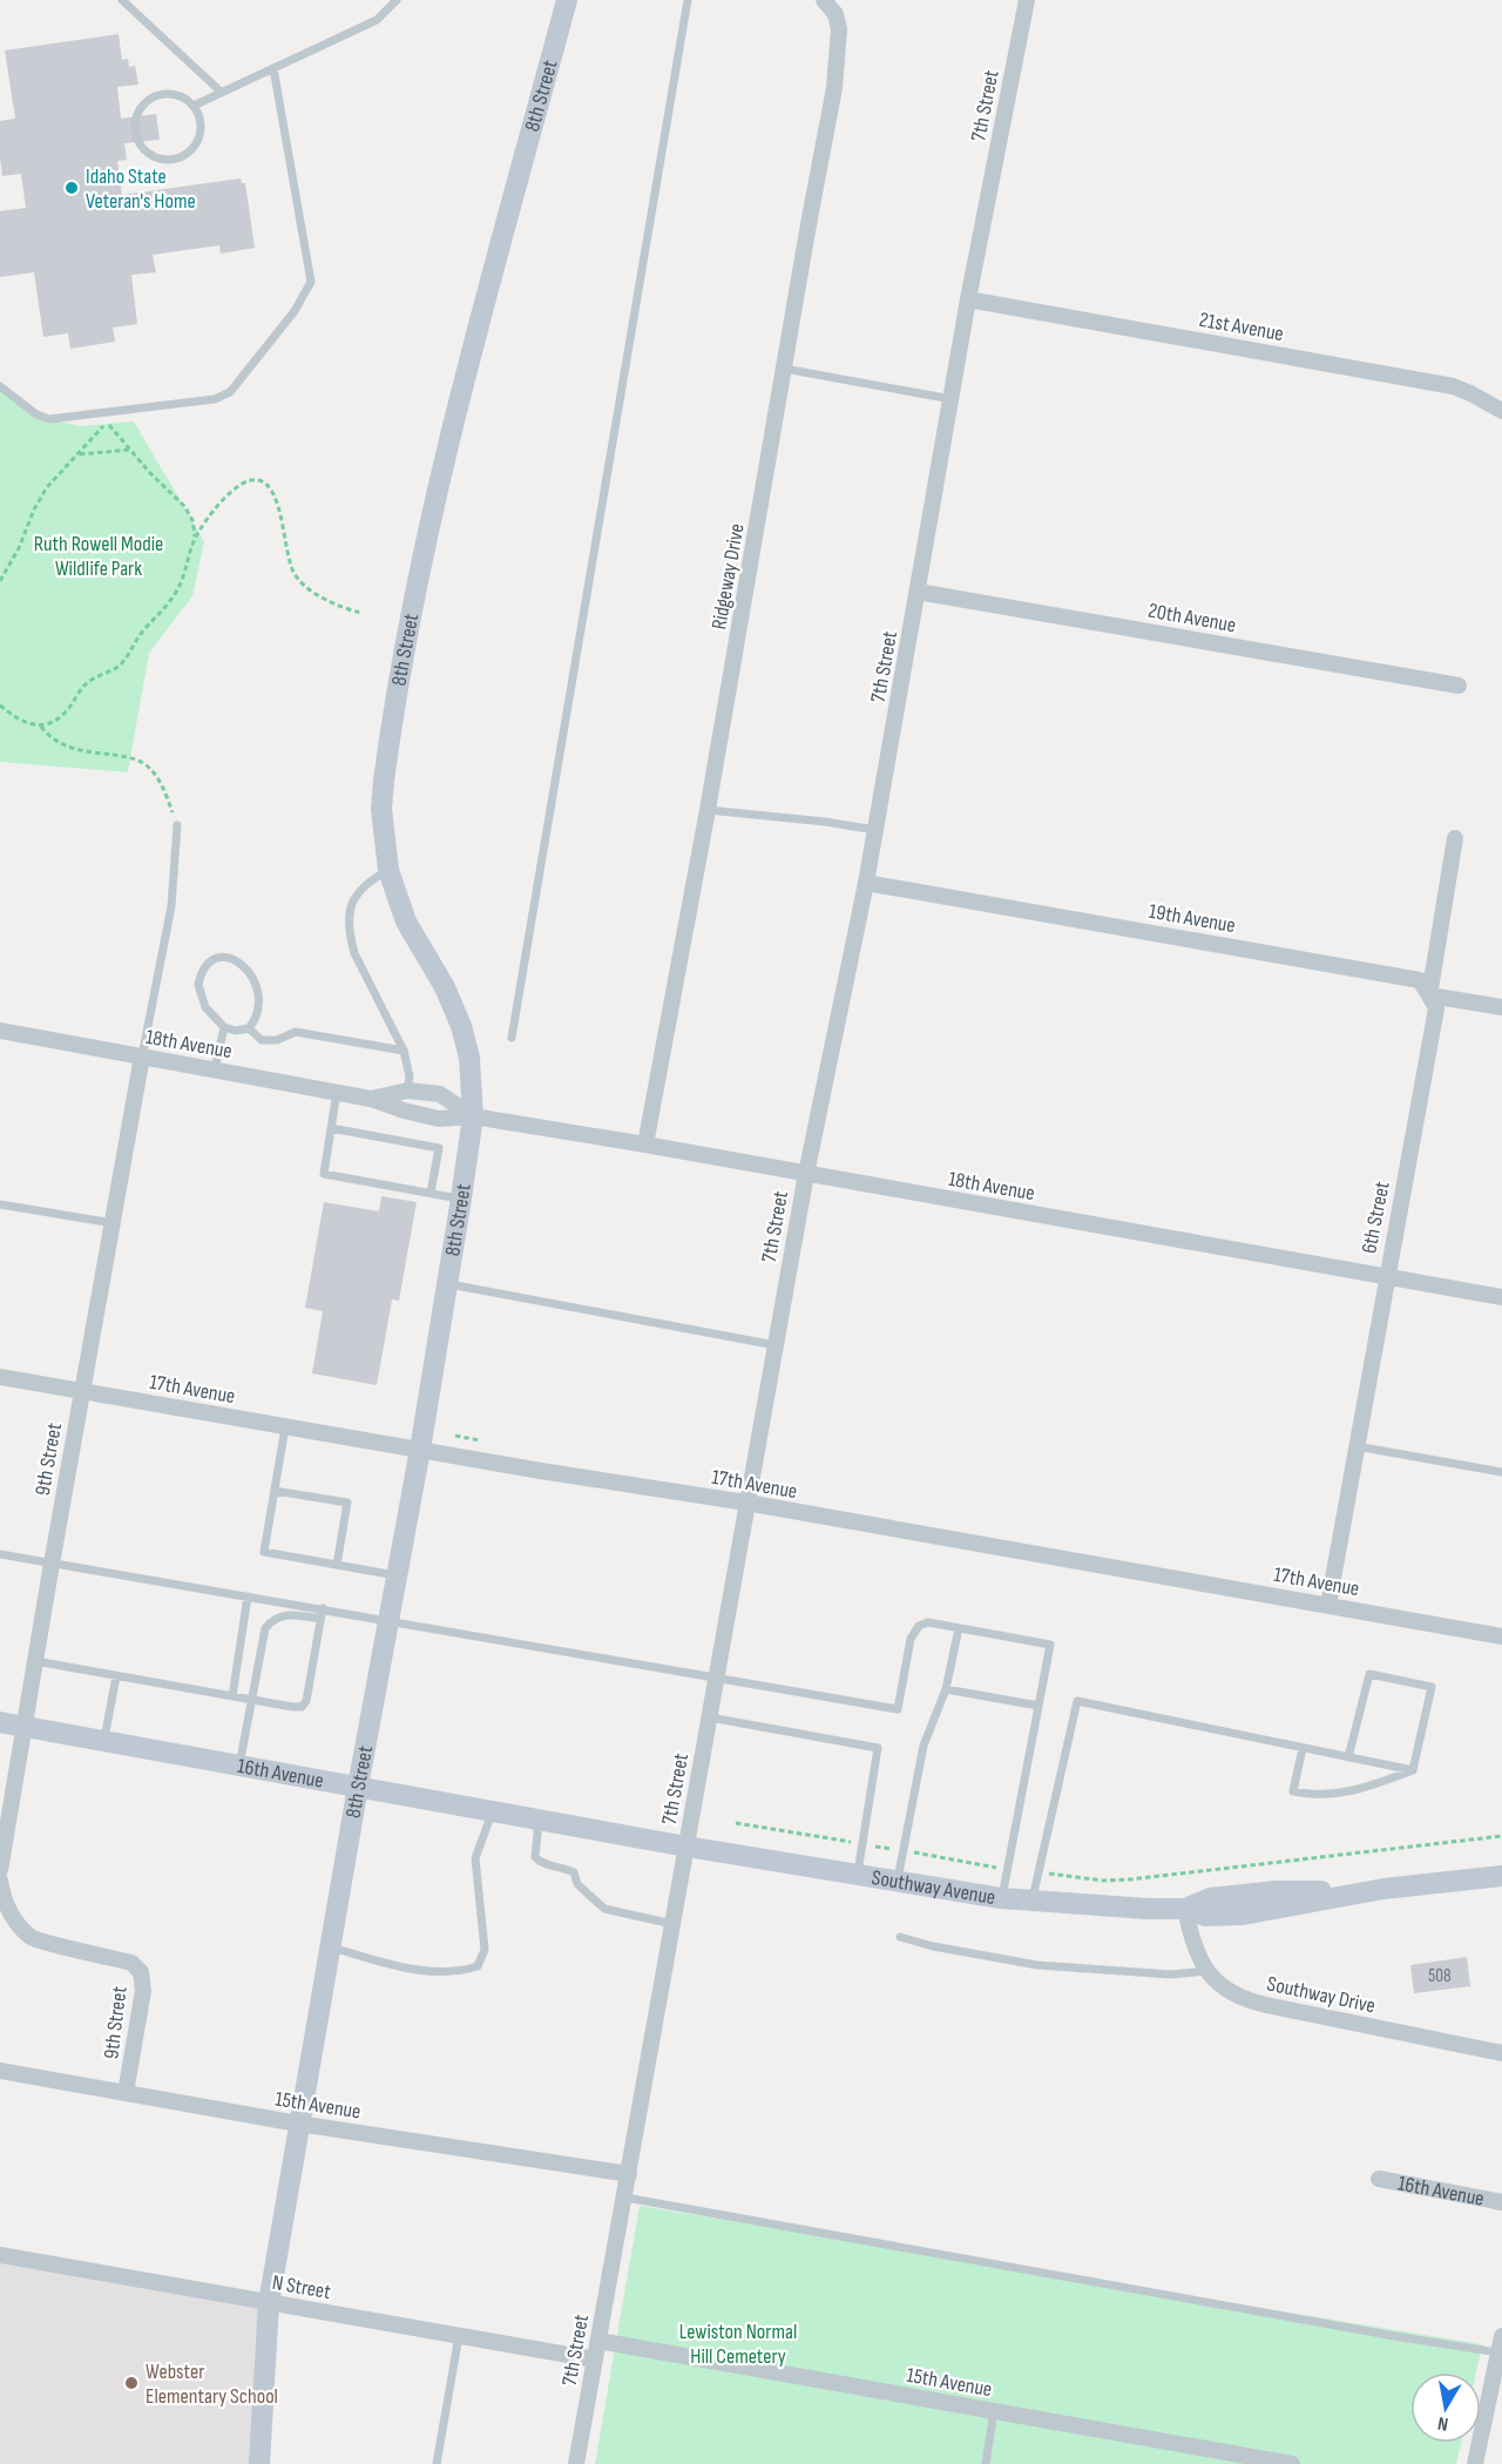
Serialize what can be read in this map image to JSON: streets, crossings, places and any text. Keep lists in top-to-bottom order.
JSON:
{
  "streets": {
    "main road": ["8th Street", "16th Avenue", "Southway Avenue"],
    "street": [
      "7th Street",
      "21st Avenue",
      "Ridgeway Drive",
      "20th Avenue",
      "19th Avenue",
      "18th Avenue",
      "6th Street",
      "17th Avenue",
      "9th Street",
      "Southway Drive",
      "15th Avenue",
      "N Street"
    ]
  },
  "crossings": [
    ["8th Street", "18th Avenue"],
    ["8th Street", "17th Avenue"],
    ["8th Street", "16th Avenue"],
    ["8th Street", "15th Avenue"],
    ["8th Street", "N Street"],
    ["7th Street", "21st Avenue"],
    ["7th Street", "20th Avenue"],
    ["7th Street", "19th Avenue"],
    ["7th Street", "18th Avenue"],
    ["7th Street", "17th Avenue"],
    ["7th Street", "16th Avenue"],
    ["7th Street", "Southway Avenue"],
    ["7th Street", "15th Avenue"],
    ["7th Street", "N Street"],
    ["Ridgeway Drive", "18th Avenue"],
    ["19th Avenue", "6th Street"],
    ["18th Avenue", "6th Street"],
    ["18th Avenue", "9th Street"],
    ["6th Street", "17th Avenue"],
    ["17th Avenue", "9th Street"],
    ["9th Street", "16th Avenue"],
    ["9th Street", "15th Avenue"],
    ["16th Avenue", "Southway Avenue"],
    ["Southway Avenue", "Southway Drive"]
  ],
  "parks": ["Ruth Rowell Modie Wildlife Park", "Lewiston Normal Hill Cemetery"],
  "places": ["Idaho State Veteran's Home", "Webster Elementary School"],
  "house_numbers": ["508"],
  "north": "bottom"
}
